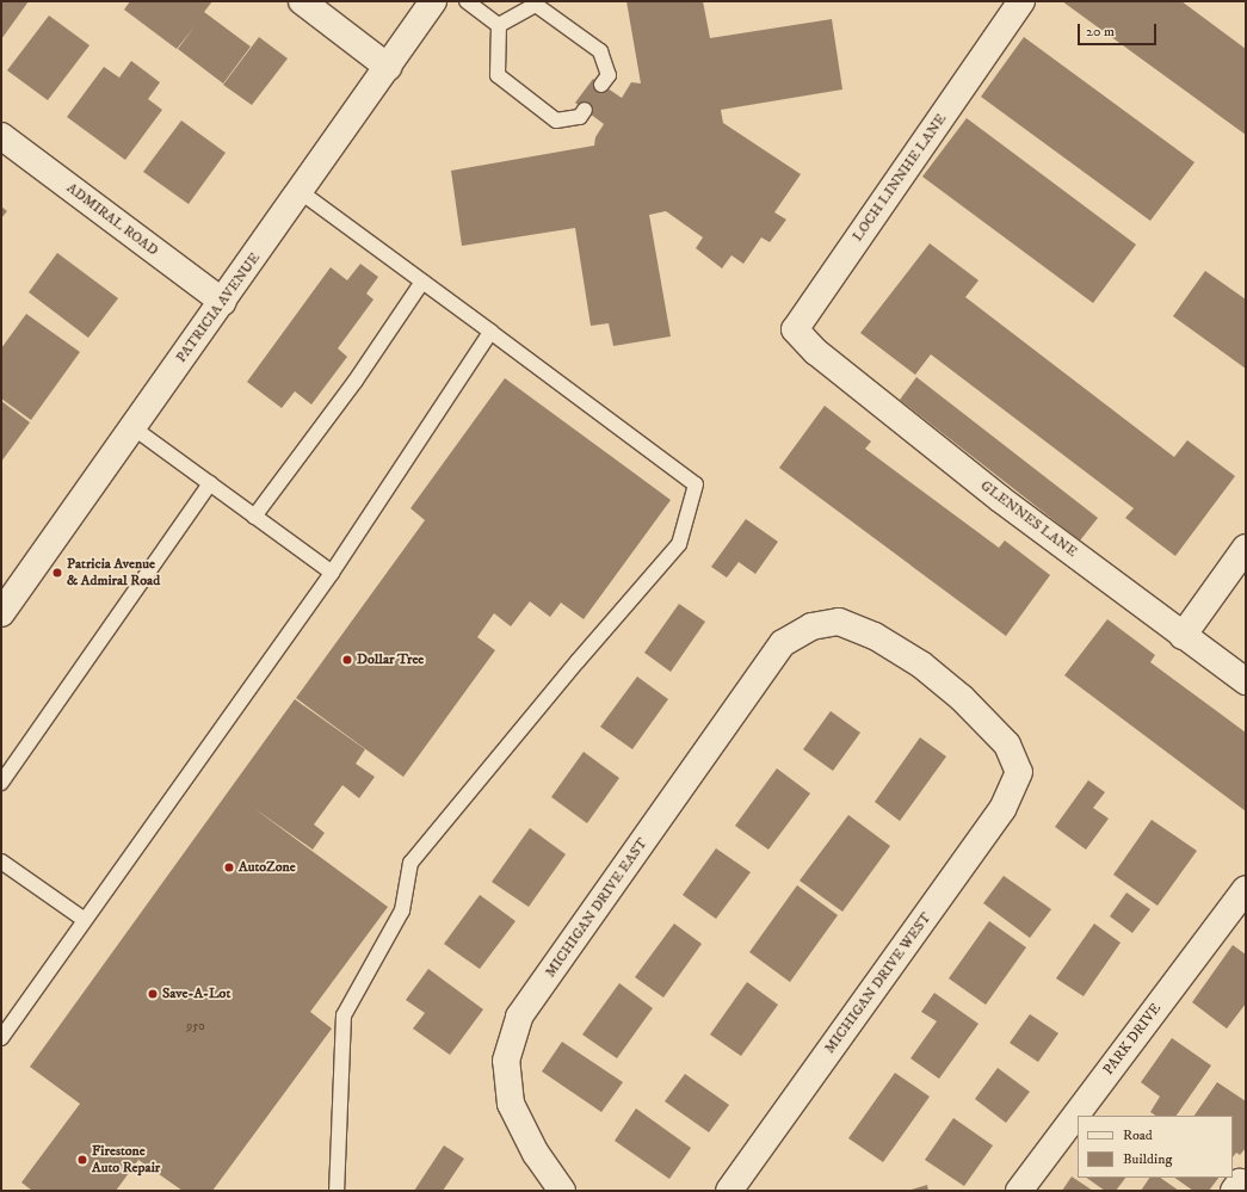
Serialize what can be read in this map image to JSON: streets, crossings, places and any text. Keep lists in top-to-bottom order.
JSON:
{
  "streets": {
    "street": [
      "LOCH LINNHE LANE",
      "ADMIRAL ROAD",
      "PATRICIA AVENUE",
      "GLENNES LANE",
      "MICHIGAN DRIVE EAST",
      "MICHIGAN DRIVE WEST",
      "PARK DRIVE"
    ]
  },
  "crossings": [
    ["LOCH LINNHE LANE", "GLENNES LANE"],
    ["ADMIRAL ROAD", "PATRICIA AVENUE"],
    ["MICHIGAN DRIVE EAST", "MICHIGAN DRIVE WEST"]
  ],
  "places": [
    "Patricia Avenue & Admiral Road",
    "Dollar Tree",
    "AutoZone",
    "Save-A-Lot",
    "Firestone Auto Repair"
  ],
  "house_numbers": ["950"],
  "legend": ["Road", "Building"],
  "scale_bar": "20 m"
}
